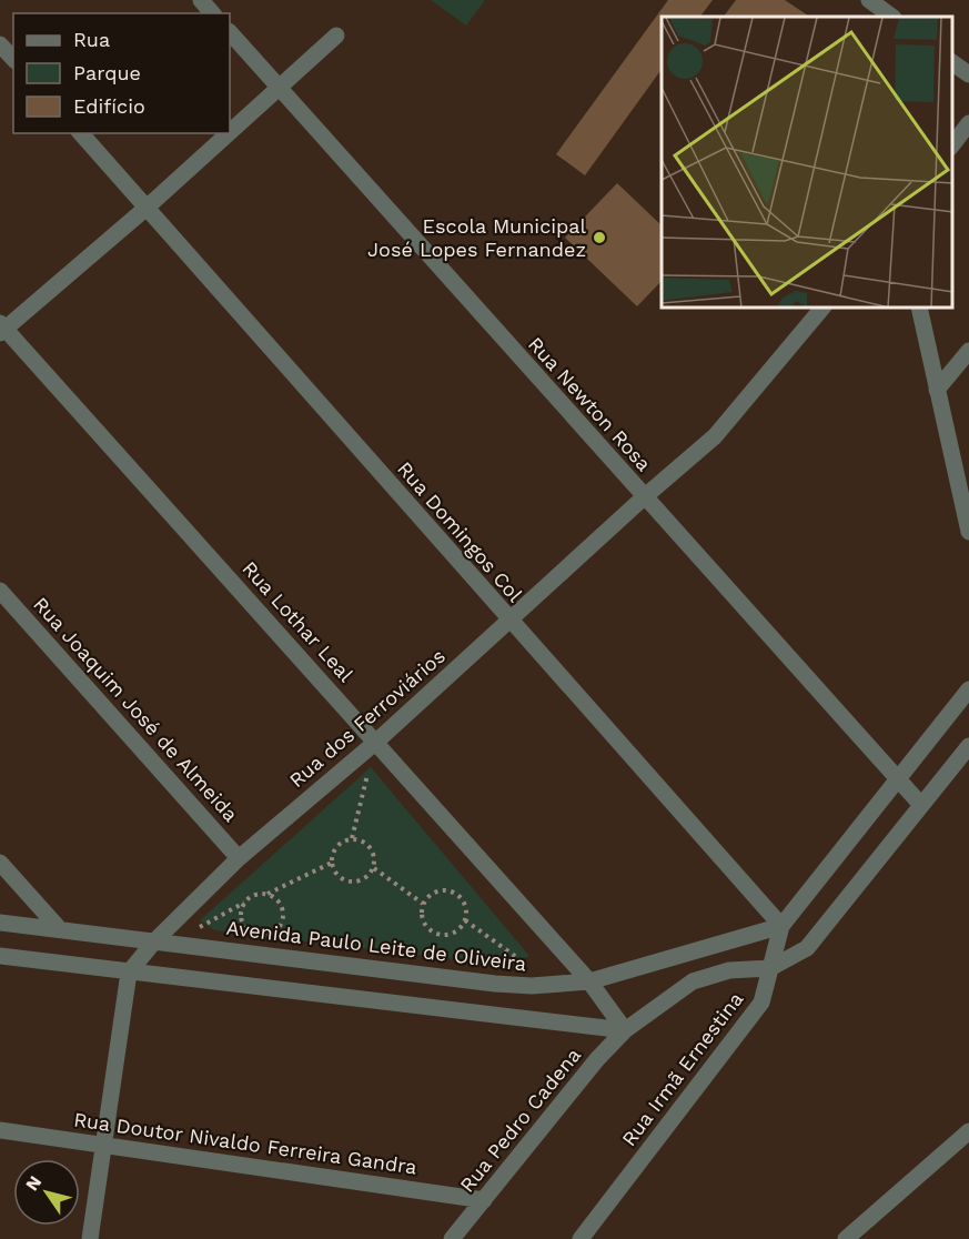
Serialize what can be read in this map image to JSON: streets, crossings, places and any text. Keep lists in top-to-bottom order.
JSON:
{
  "streets": {
    "street": [
      "Rua Newton Rosa",
      "Rua Domingos Col",
      "Rua Lothar Leal",
      "Rua Joaquim José de Almeida",
      "Rua dos Ferroviários",
      "Avenida Paulo Leite de Oliveira",
      "Rua Irmã Ernestina",
      "Rua Pedro Cadena",
      "Rua Doutor Nivaldo Ferreira Gandra"
    ]
  },
  "crossings": [
    ["Rua Newton Rosa", "Rua dos Ferroviários"],
    ["Rua Domingos Col", "Rua dos Ferroviários"],
    ["Rua Domingos Col", "Avenida Paulo Leite de Oliveira"],
    ["Rua Lothar Leal", "Rua dos Ferroviários"],
    ["Rua Lothar Leal", "Avenida Paulo Leite de Oliveira"],
    ["Rua Lothar Leal", "Rua Pedro Cadena"],
    ["Rua Joaquim José de Almeida", "Rua dos Ferroviários"],
    ["Rua dos Ferroviários", "Avenida Paulo Leite de Oliveira"],
    ["Rua Pedro Cadena", "Rua Doutor Nivaldo Ferreira Gandra"]
  ],
  "places": ["Escola Municipal José Lopes Fernandez"],
  "legend": ["Rua", "Parque", "Edifício"],
  "north": "top left"
}
